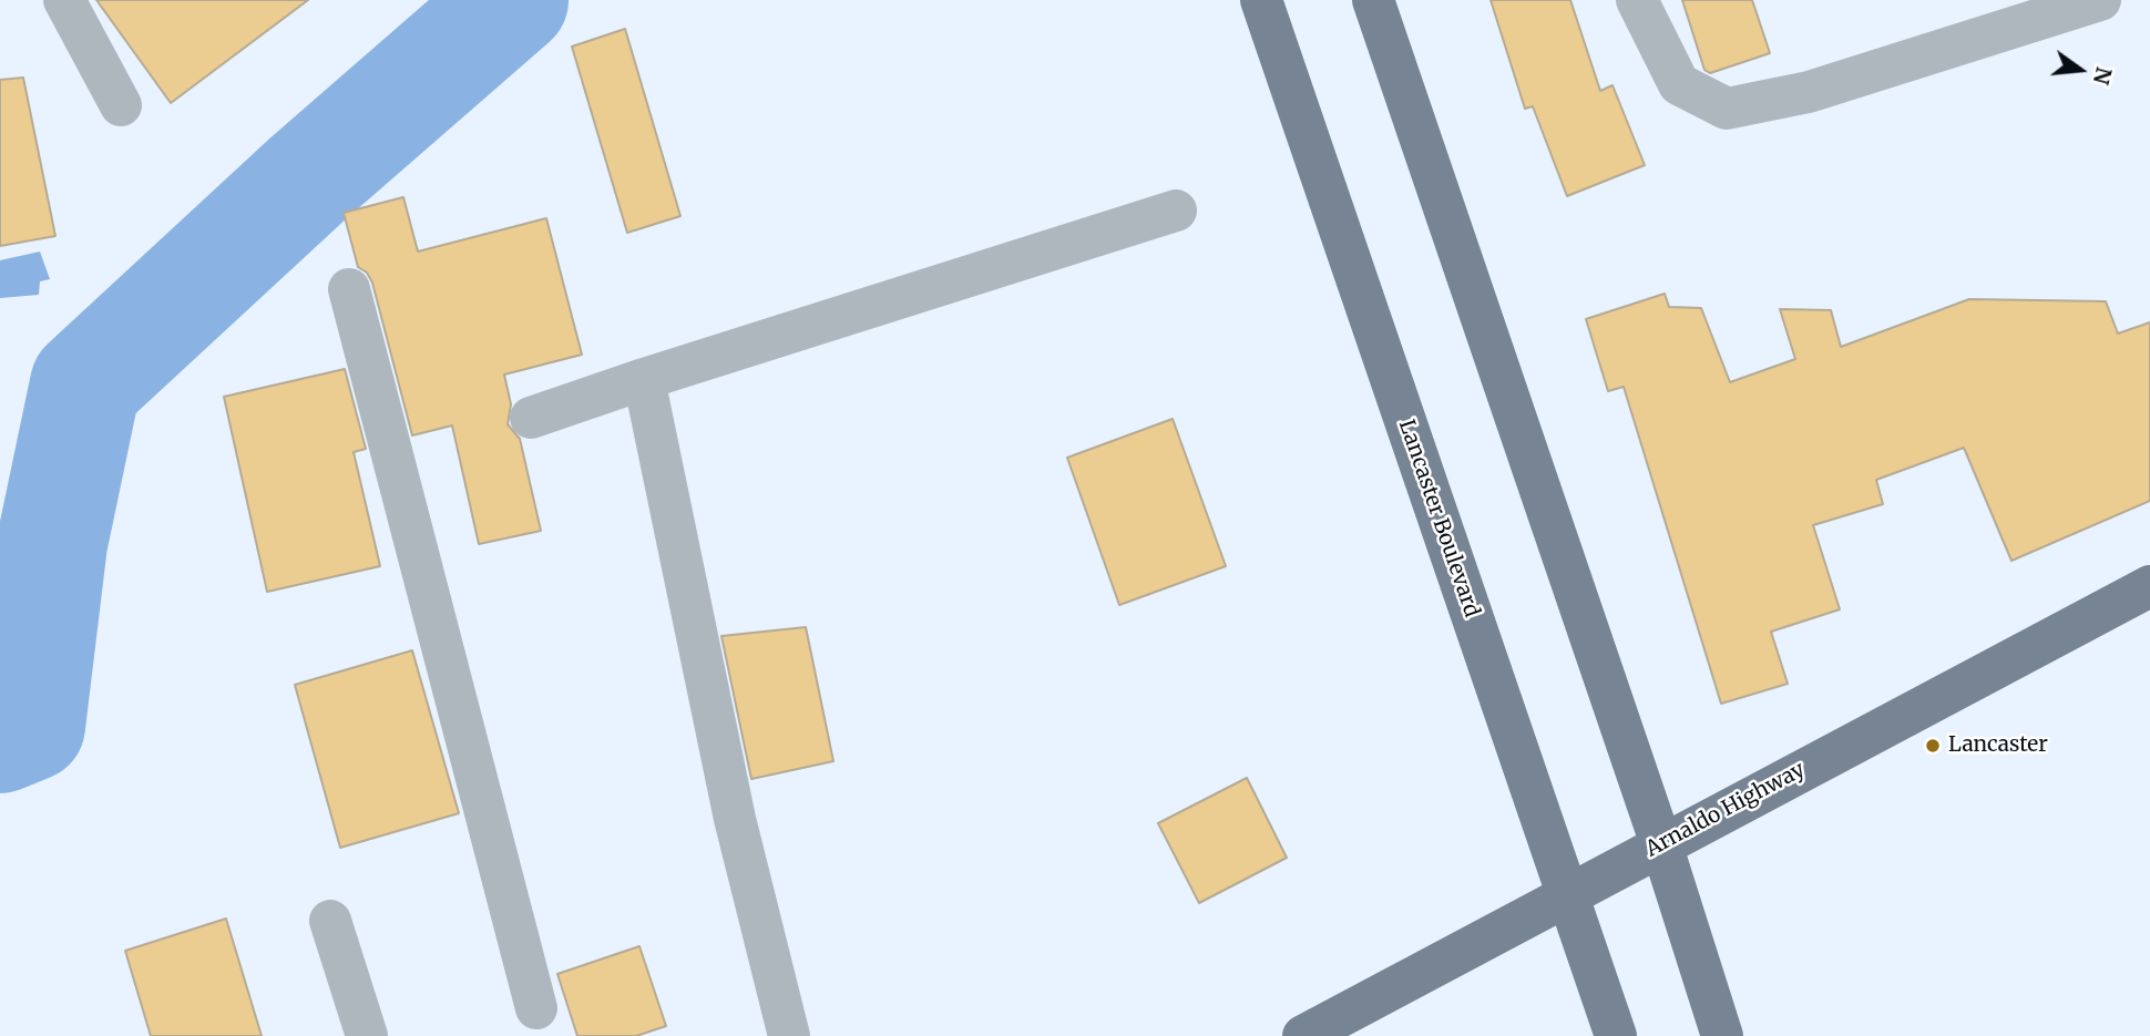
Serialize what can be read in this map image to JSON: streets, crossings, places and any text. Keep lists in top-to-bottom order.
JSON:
{
  "streets": {
    "main road": ["Lancaster Boulevard", "Arnaldo Highway"]
  },
  "crossings": [
    ["Lancaster Boulevard", "Arnaldo Highway"]
  ],
  "places": ["Lancaster"],
  "north": "right"
}
